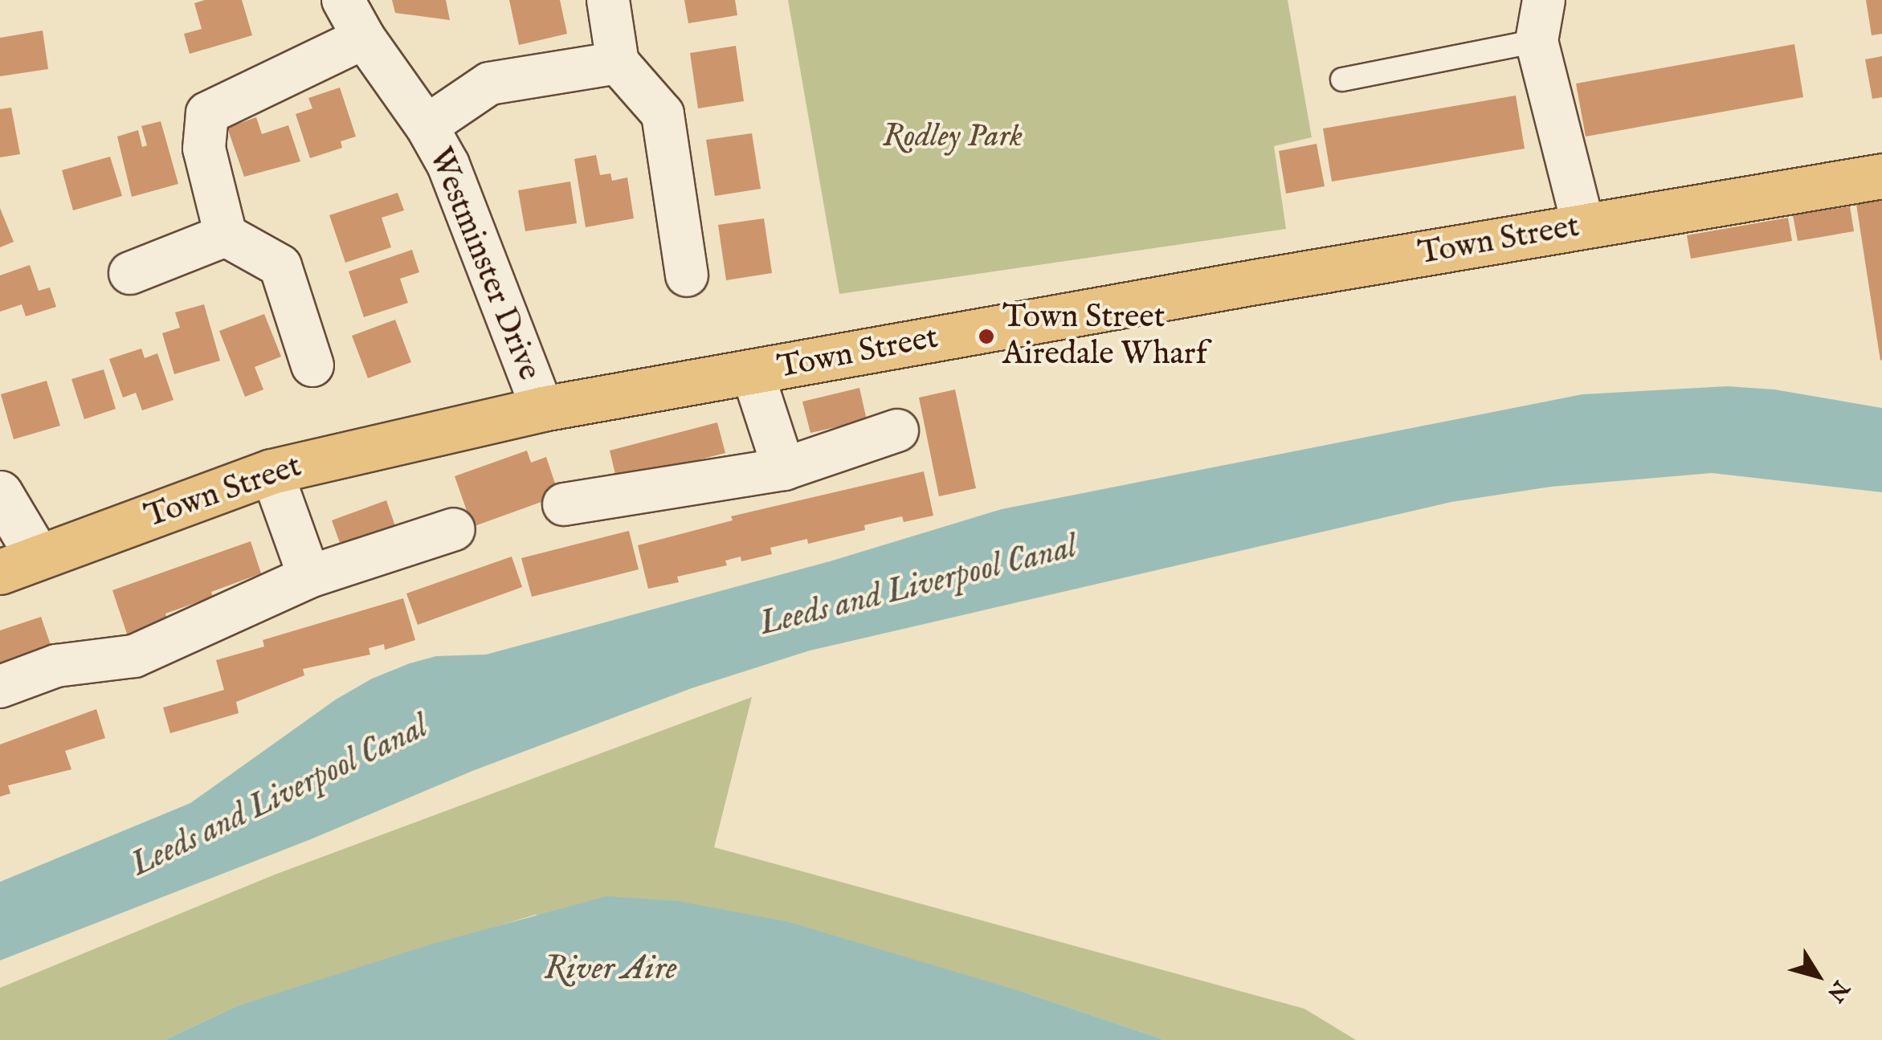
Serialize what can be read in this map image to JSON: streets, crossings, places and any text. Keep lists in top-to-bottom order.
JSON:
{
  "streets": {
    "main road": ["Town Street"],
    "street": ["Westminster Drive"]
  },
  "crossings": [
    ["Town Street", "Westminster Drive"]
  ],
  "water": ["Leeds and Liverpool Canal", "River Aire"],
  "parks": ["Rodley Park"],
  "places": ["Town Street Airedale Wharf"],
  "north": "bottom right"
}
